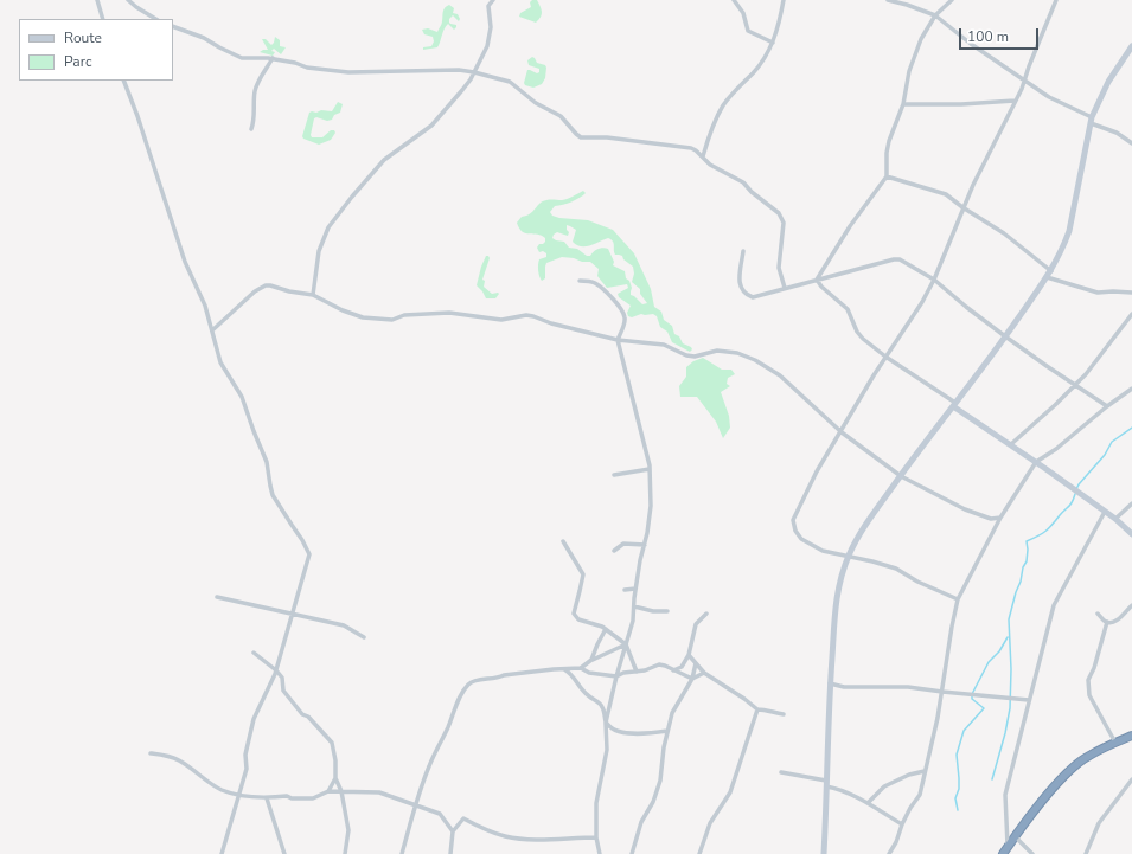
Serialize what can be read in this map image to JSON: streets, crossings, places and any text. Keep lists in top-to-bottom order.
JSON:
{
  "legend": ["Route", "Parc"],
  "scale_bar": "100 m"
}
